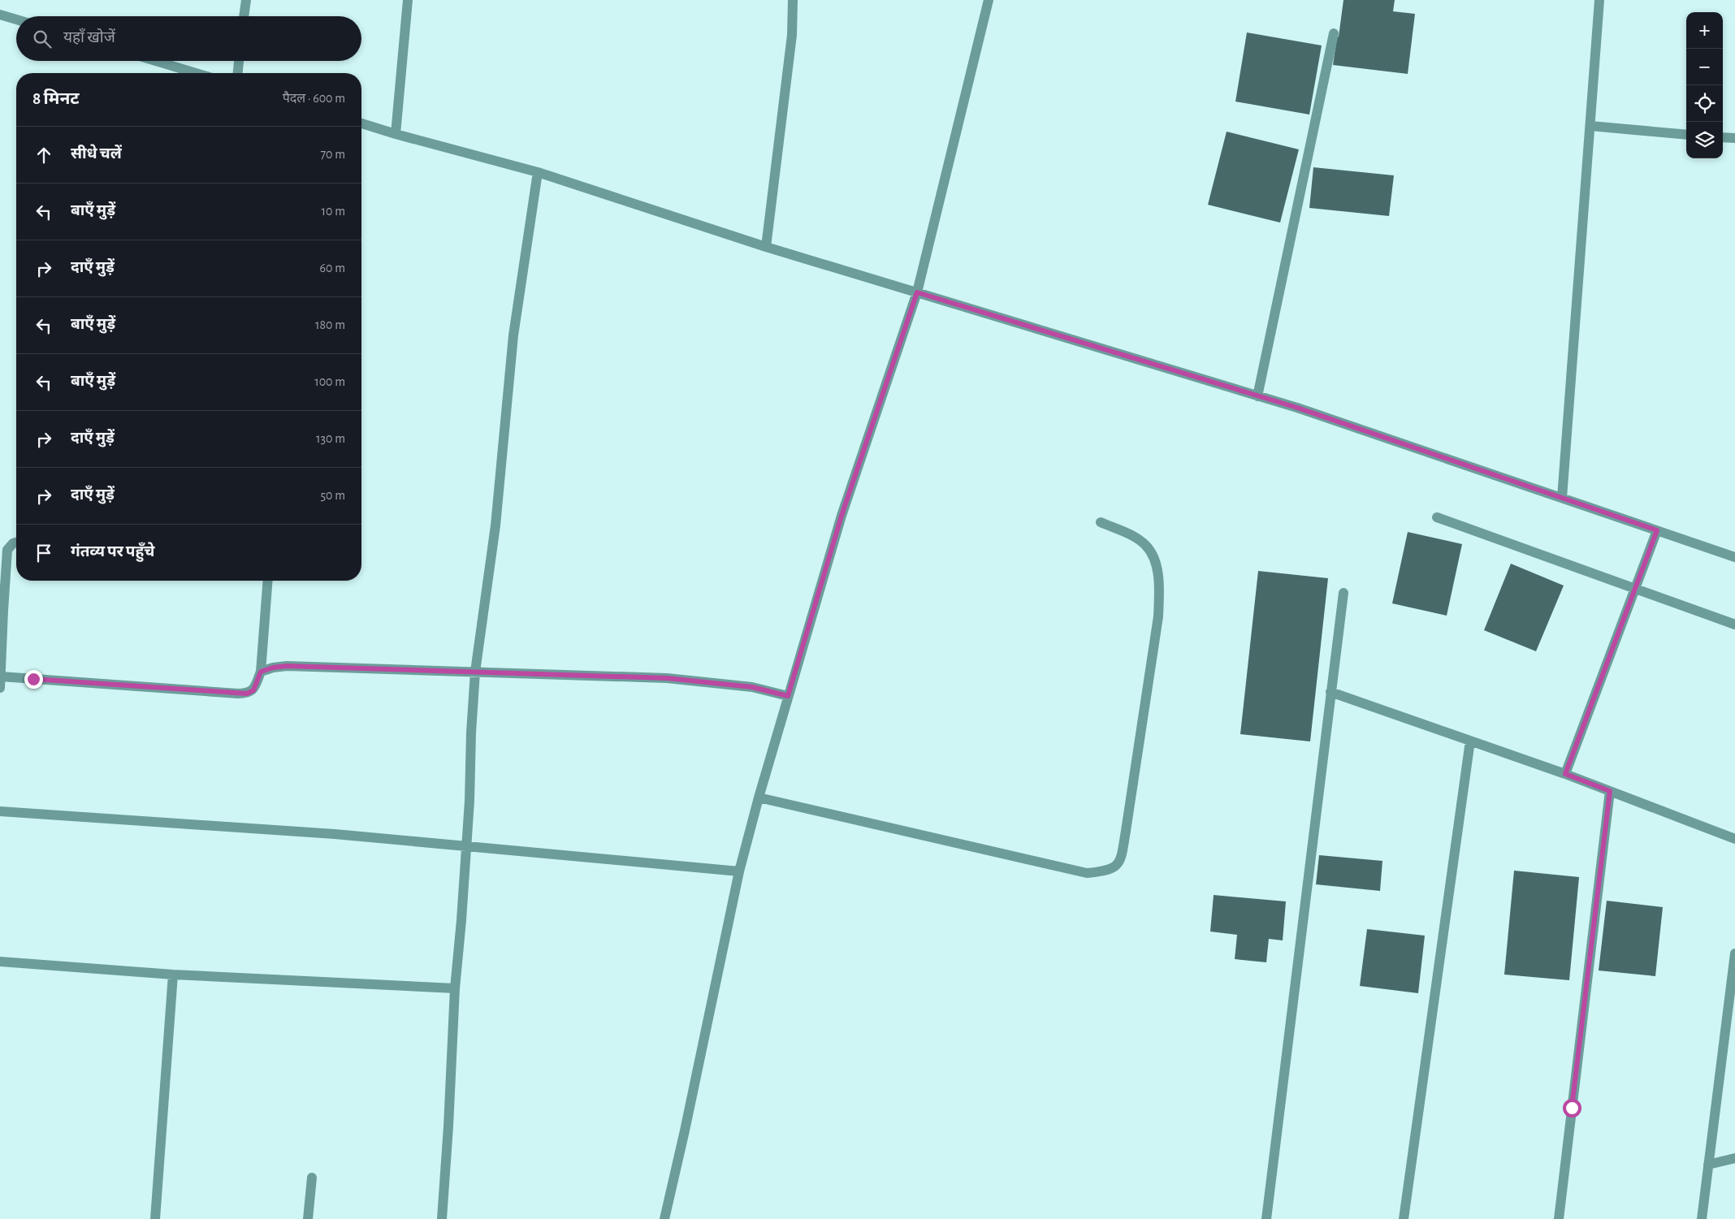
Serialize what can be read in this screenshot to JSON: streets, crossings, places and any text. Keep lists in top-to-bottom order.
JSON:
{
  "page": {
    "map_buttons": ["+", "−"],
    "search": "यहाँ खोजें",
    "heading": ["8 मिनट", "पैदल · 600 m"],
    "list": [
      ["सीधे चलें", "70 m"],
      ["बाएँ मुड़ें", "10 m"],
      ["दाएँ मुड़ें", "60 m"],
      ["बाएँ मुड़ें", "180 m"],
      ["बाएँ मुड़ें", "100 m"],
      ["दाएँ मुड़ें", "130 m"],
      ["दाएँ मुड़ें", "50 m"],
      "गंतव्य पर पहुँचे"
    ]
  }
}
